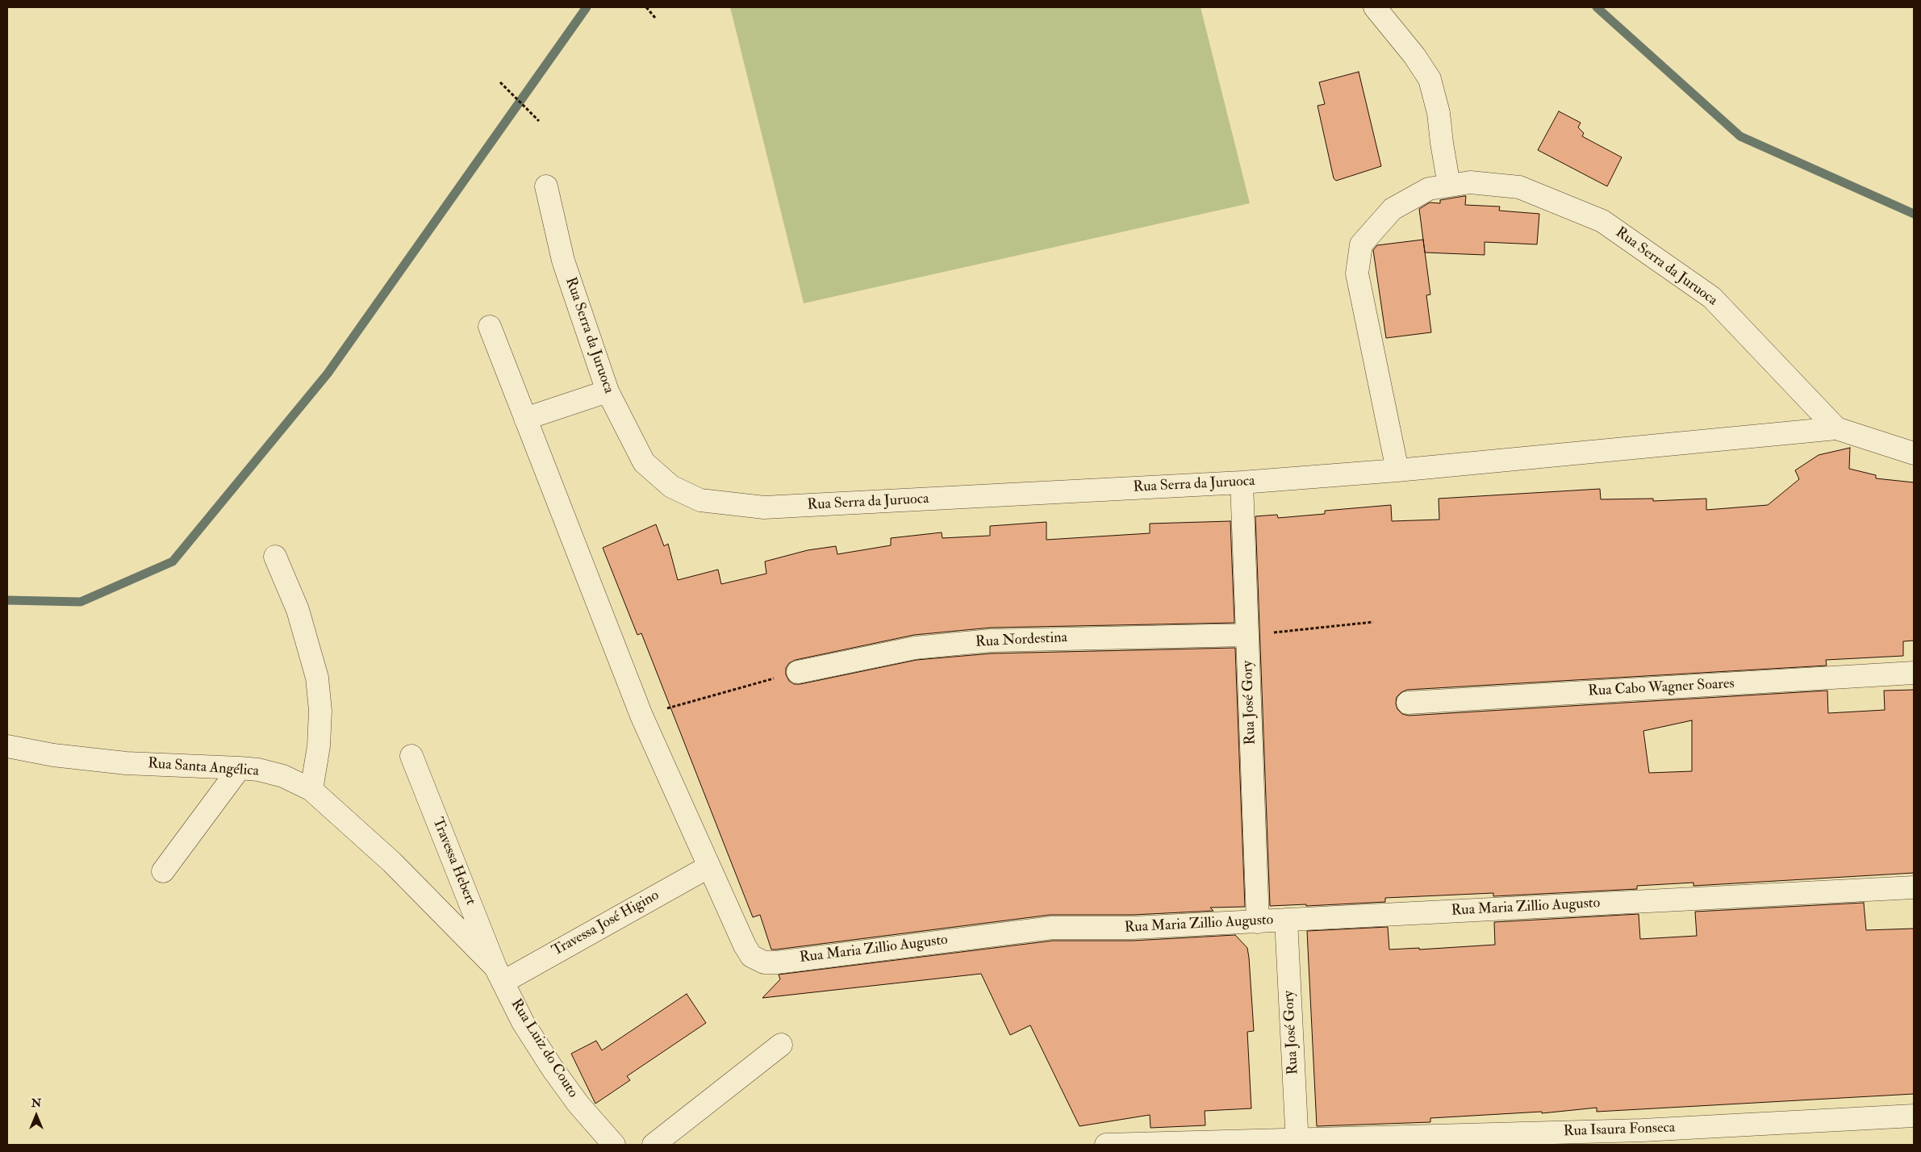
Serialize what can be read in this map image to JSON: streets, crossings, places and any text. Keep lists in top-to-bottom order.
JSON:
{
  "streets": {
    "street": [
      "Rua Serra da Juruoca",
      "Rua Nordestina",
      "Rua Cabo Wagner Soares",
      "Rua José Gory",
      "Rua Santa Angélica",
      "Travessa Hebert",
      "Rua Maria Zillio Augusto",
      "Travessa José Higino",
      "Rua Luiz do Couto",
      "Rua Isaura Fonseca"
    ]
  },
  "crossings": [
    ["Rua Serra da Juruoca", "Rua José Gory"],
    ["Rua Nordestina", "Rua José Gory"],
    ["Rua José Gory", "Rua Maria Zillio Augusto"],
    ["Rua José Gory", "Rua Isaura Fonseca"],
    ["Rua Santa Angélica", "Travessa Hebert"],
    ["Rua Santa Angélica", "Travessa José Higino"],
    ["Rua Santa Angélica", "Rua Luiz do Couto"],
    ["Travessa Hebert", "Travessa José Higino"],
    ["Travessa Hebert", "Rua Luiz do Couto"],
    ["Rua Maria Zillio Augusto", "Travessa José Higino"],
    ["Travessa José Higino", "Rua Luiz do Couto"]
  ],
  "north": "top"
}
